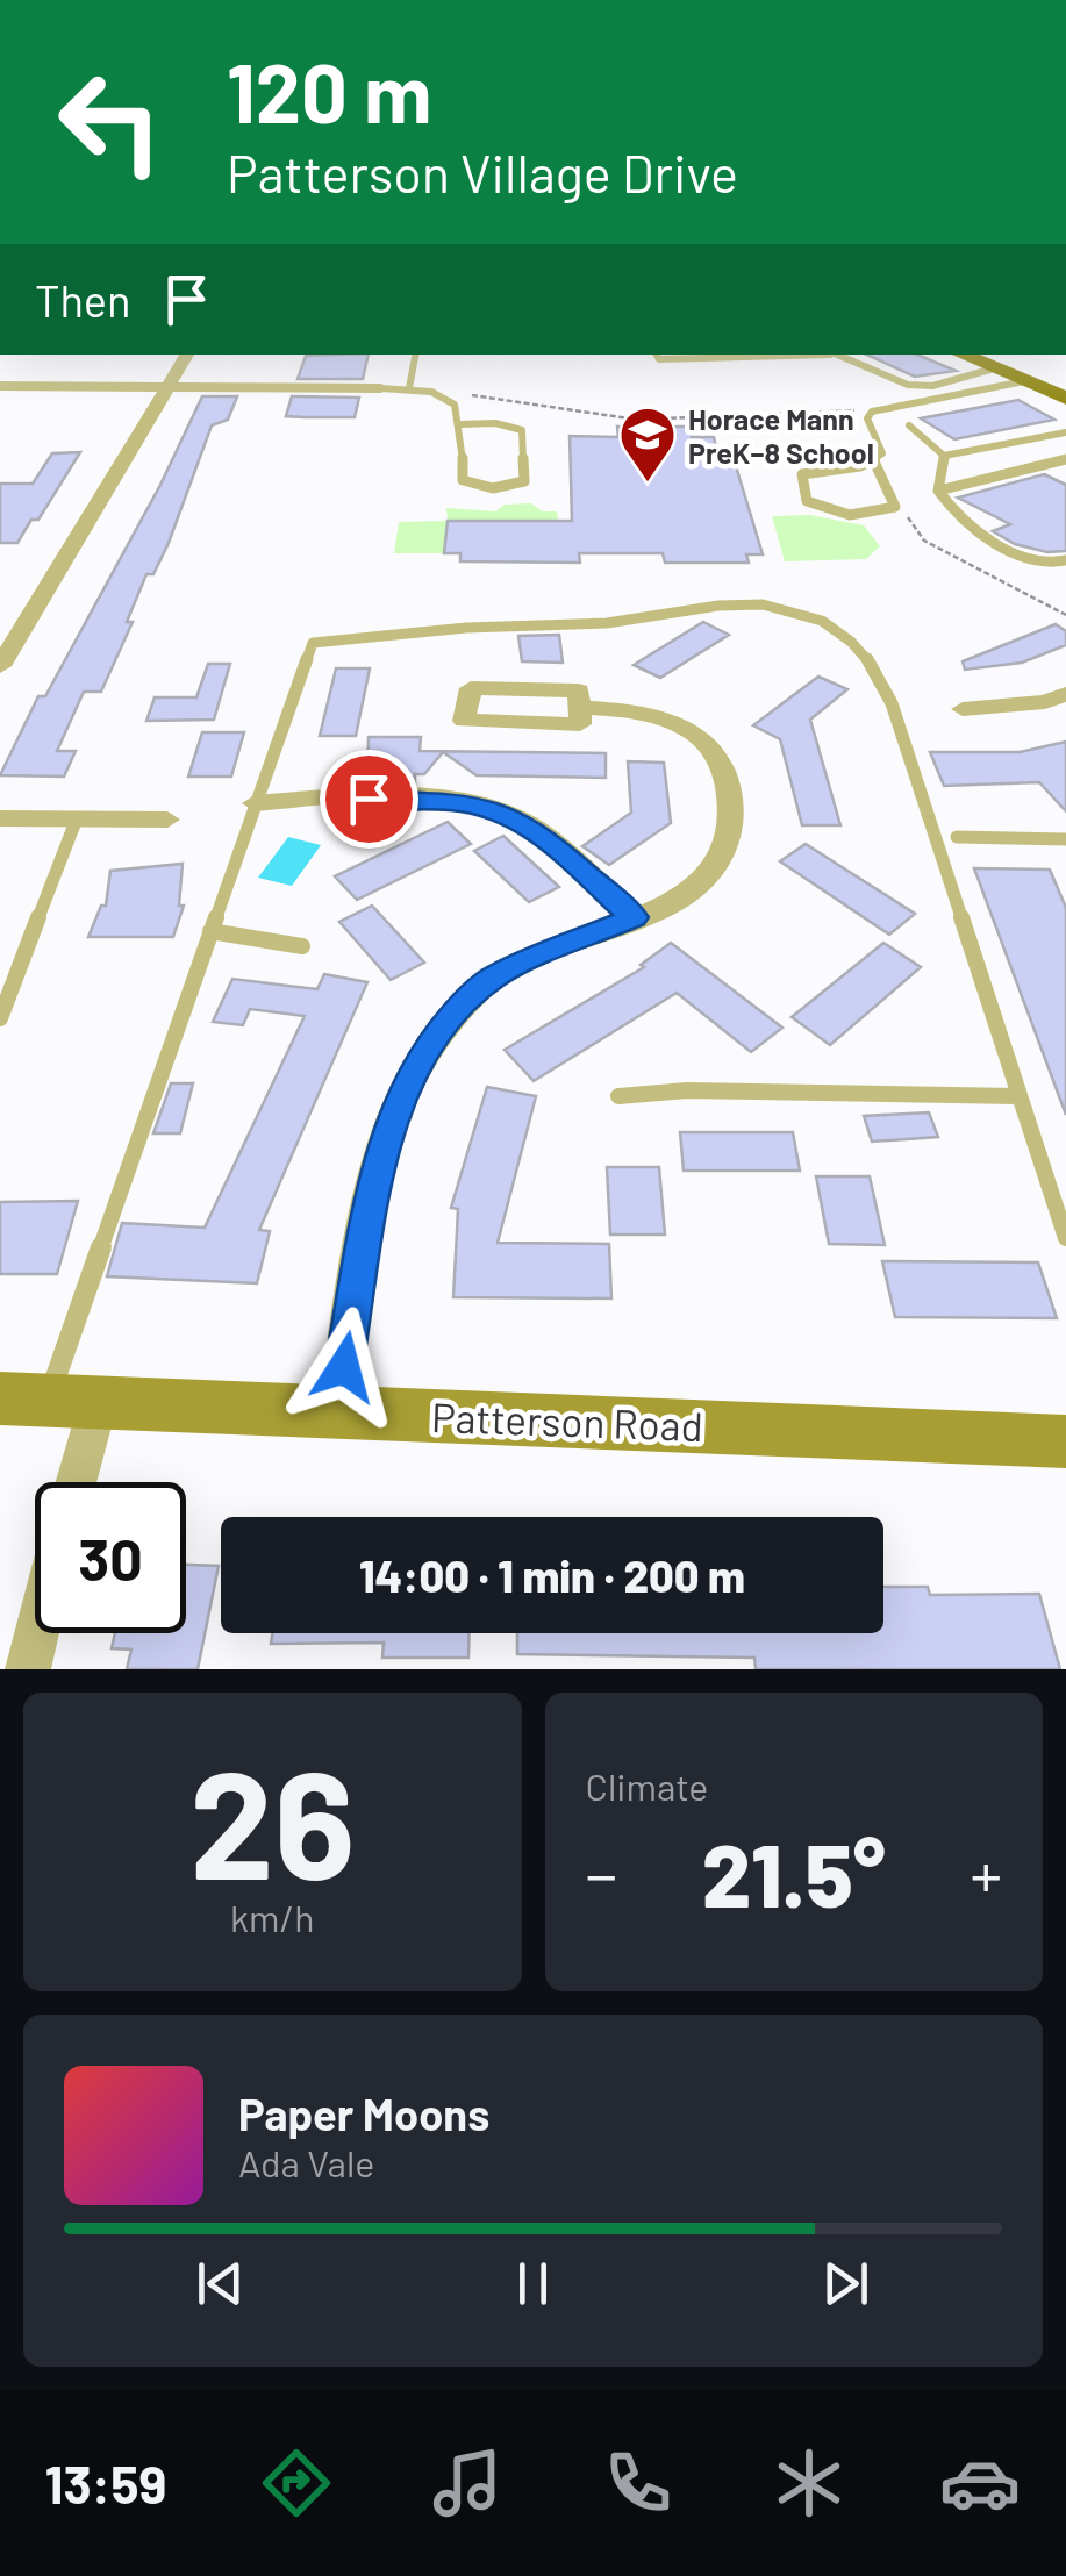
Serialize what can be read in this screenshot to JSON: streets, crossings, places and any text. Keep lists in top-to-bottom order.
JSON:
{
  "streets": {
    "main road": ["Patterson Road"]
  },
  "places": {
    "school or university": ["Horace Mann PreK–8 School"]
  },
  "page": {
    "turn": ["120 m", "Patterson Village Drive"],
    "then": "Then",
    "limit": "30",
    "trip": "14:00 · 1 min · 200 m",
    "tile": [
      ["26", "km/h"],
      "Climate"
    ],
    "heat": ["−", "21.5°", "+"],
    "song": ["Paper Moons", "Ada Vale"],
    "tabs": "13:59"
  }
}
